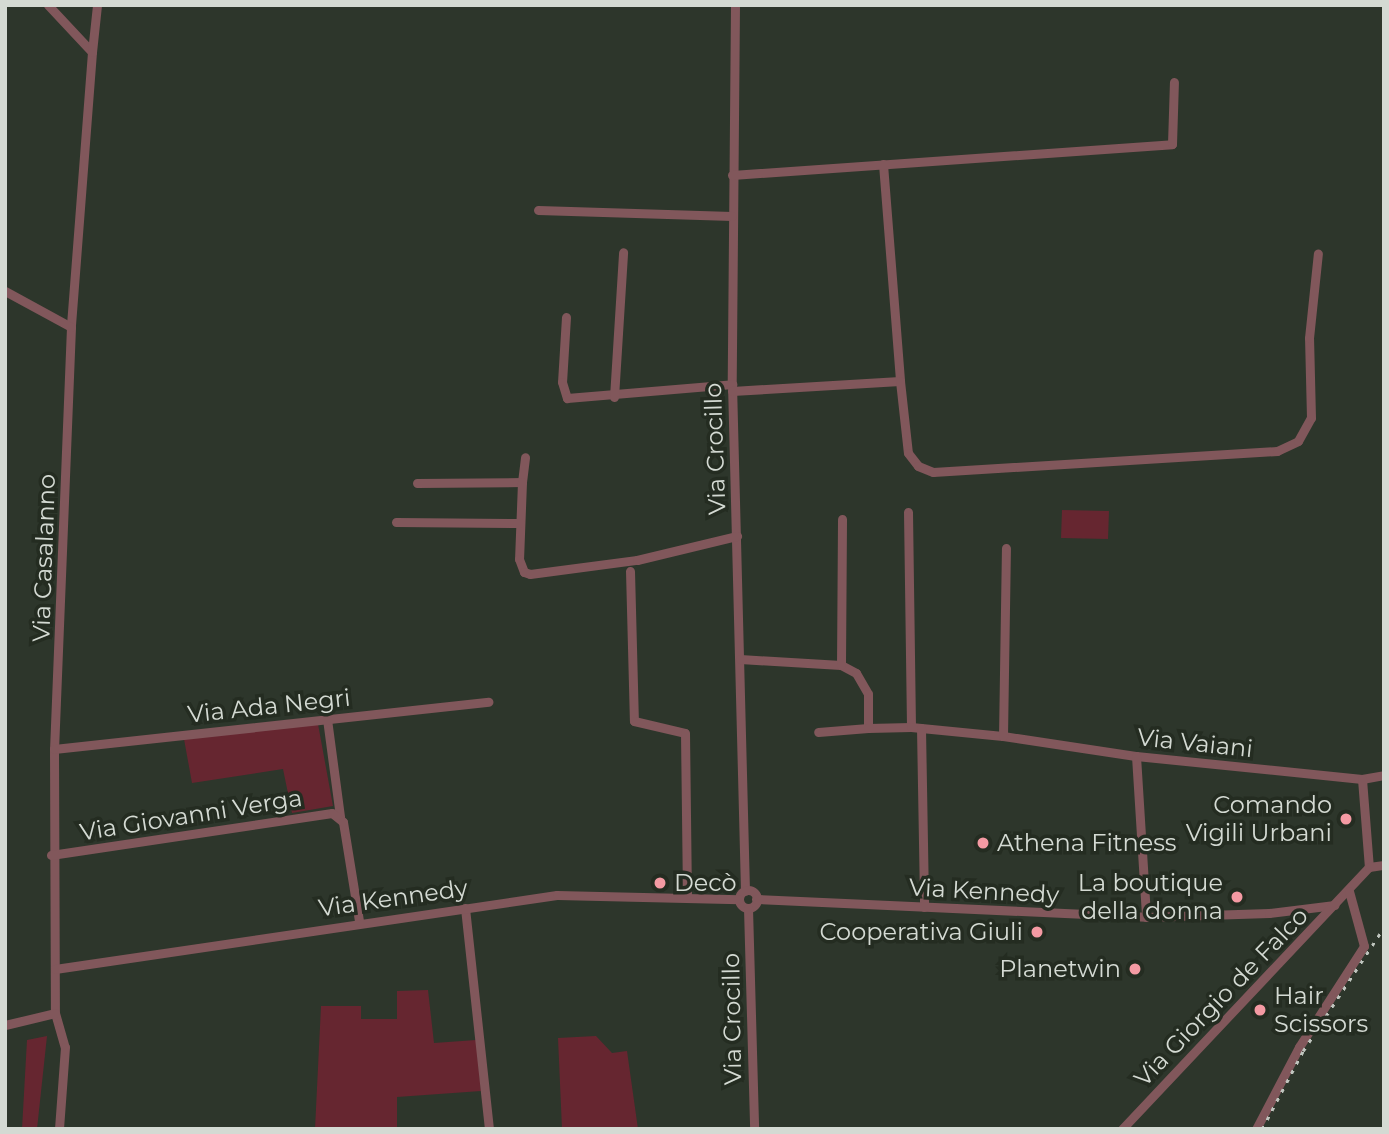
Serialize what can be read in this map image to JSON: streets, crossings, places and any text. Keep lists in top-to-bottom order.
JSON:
{
  "streets": {
    "street": [
      "Via Crocillo",
      "Via Casalanno",
      "Via Ada Negri",
      "Via Vaiani",
      "Via Giovanni Verga",
      "Via Kennedy",
      "Via Giorgio de Falco"
    ]
  },
  "crossings": [
    ["Via Crocillo", "Via Kennedy"],
    ["Via Casalanno", "Via Ada Negri"],
    ["Via Casalanno", "Via Giovanni Verga"],
    ["Via Casalanno", "Via Kennedy"],
    ["Via Kennedy", "Via Giorgio de Falco"]
  ],
  "places": [
    "Comando Vigili Urbani",
    "Athena Fitness",
    "Decò",
    "La boutique della donna",
    "Cooperativa Giuli",
    "Planetwin",
    "Hair Scissors"
  ]
}
